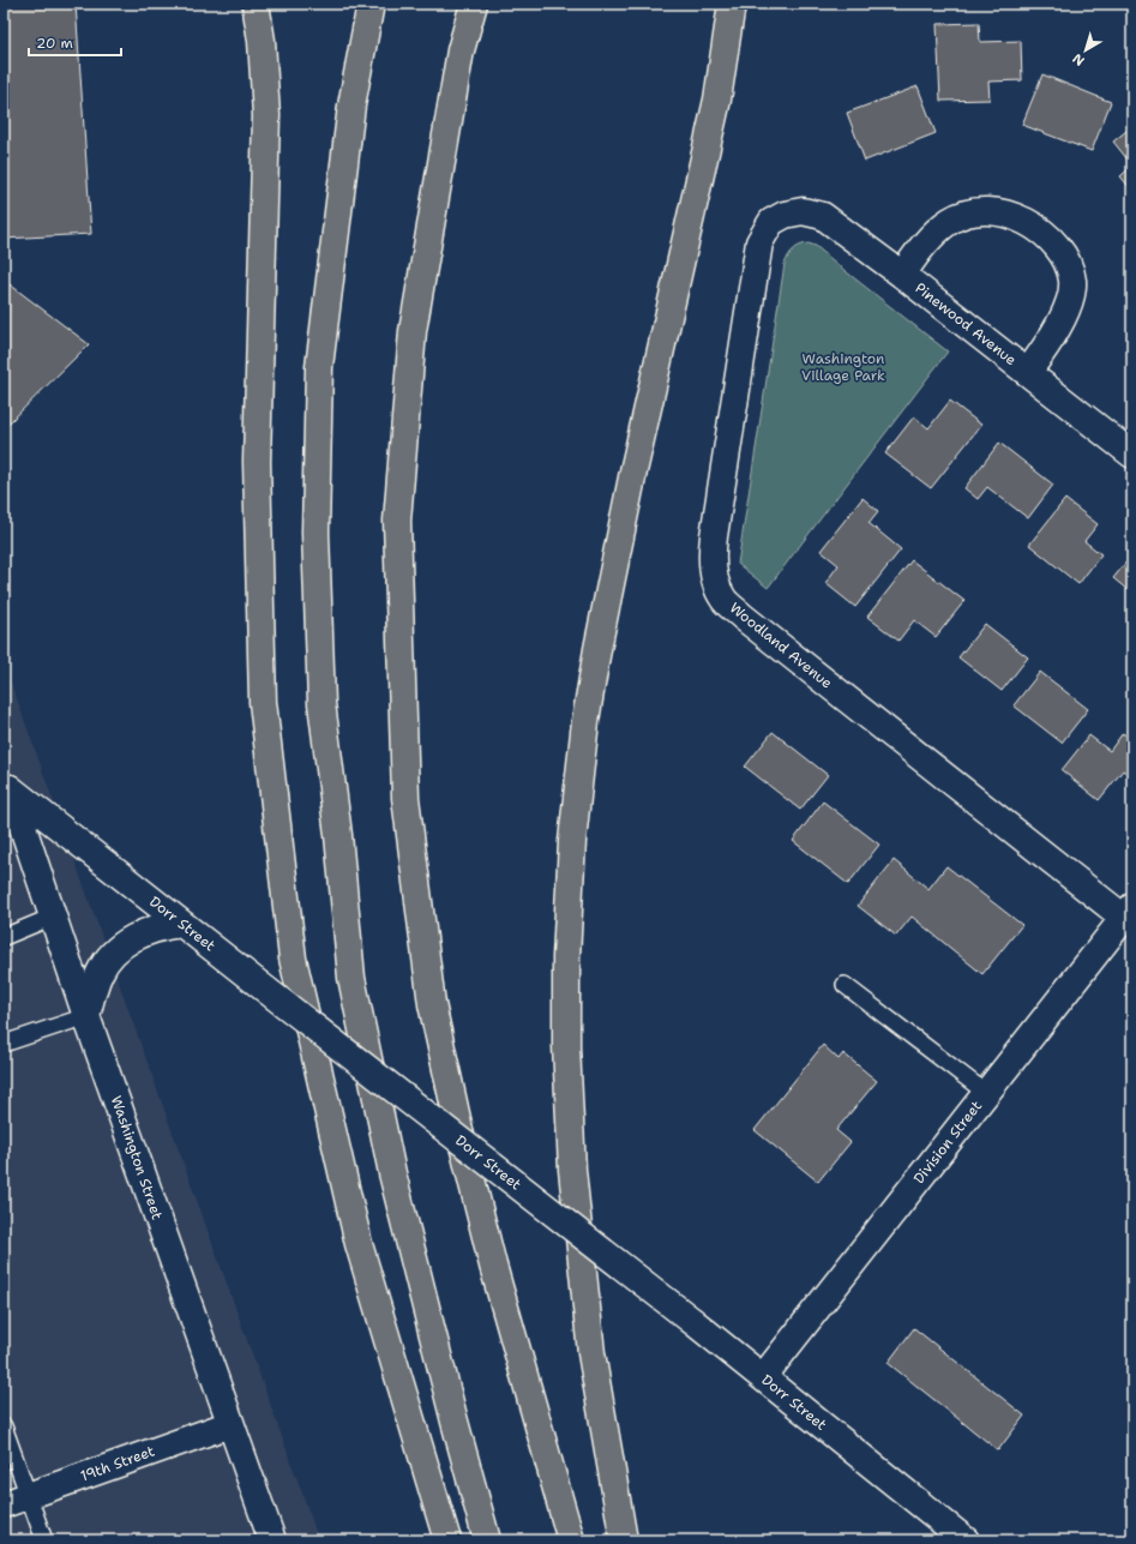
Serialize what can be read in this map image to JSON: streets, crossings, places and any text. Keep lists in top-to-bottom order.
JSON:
{
  "streets": {
    "street": [
      "Pinewood Avenue",
      "Woodland Avenue",
      "Dorr Street",
      "Division Street",
      "Washington Street",
      "19th Street"
    ]
  },
  "crossings": [
    ["Pinewood Avenue", "Woodland Avenue"],
    ["Woodland Avenue", "Division Street"],
    ["Dorr Street", "Division Street"],
    ["Dorr Street", "Washington Street"],
    ["Washington Street", "19th Street"]
  ],
  "parks": ["Washington Village Park"],
  "scale_bar": "20 m",
  "north": "bottom left"
}
